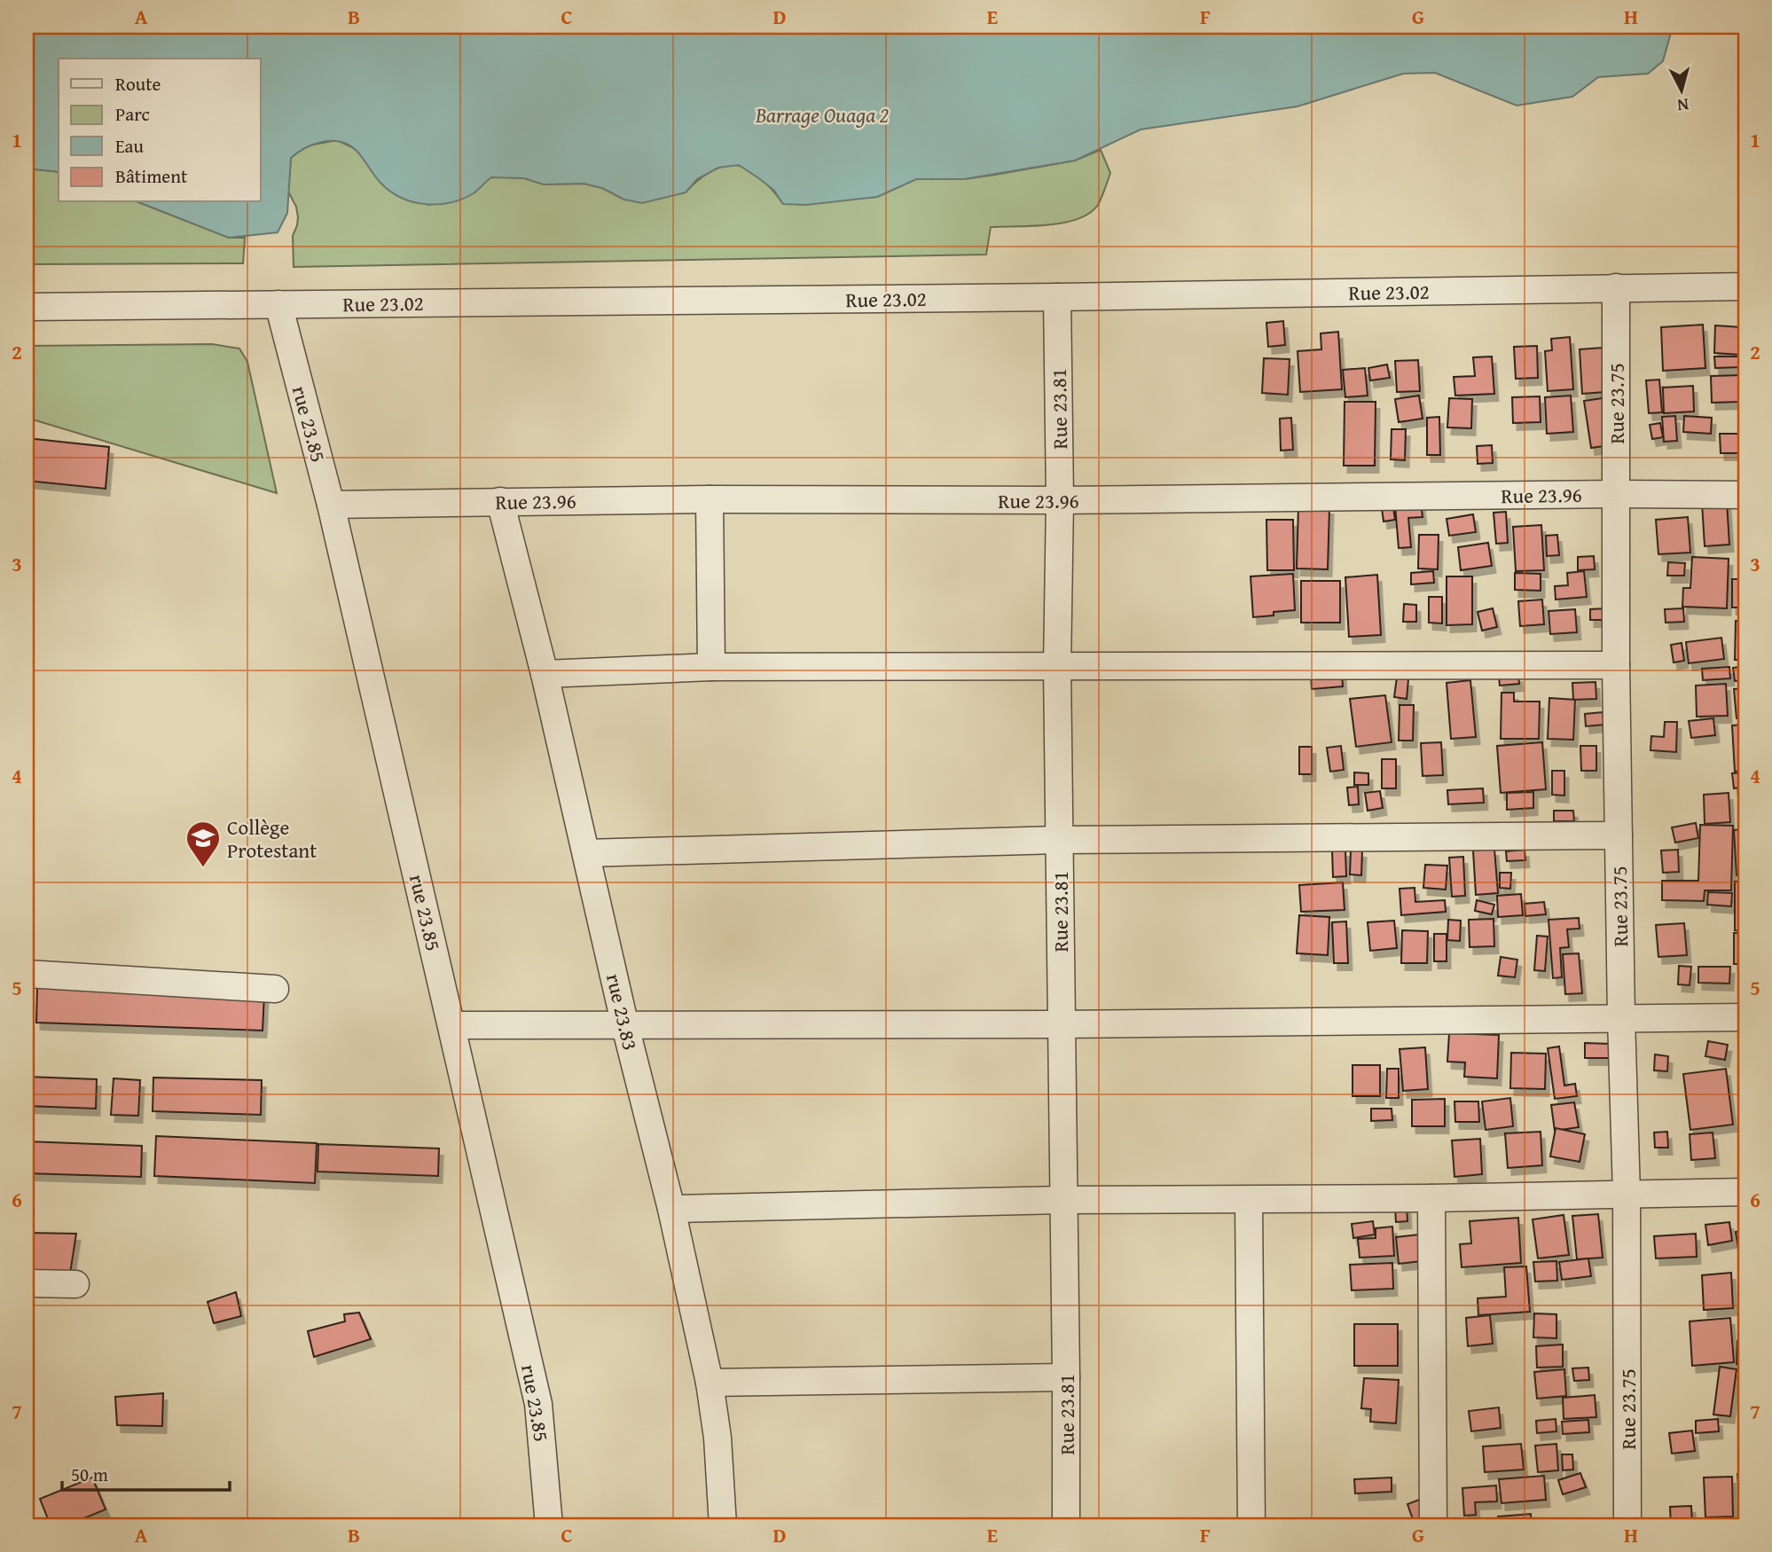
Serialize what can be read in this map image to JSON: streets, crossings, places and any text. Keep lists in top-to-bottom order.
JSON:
{
  "streets": {
    "street": [
      "Rue 23.02",
      "Rue 23.75",
      "Rue 23.81",
      "rue 23.85",
      "Rue 23.96",
      "rue 23.83"
    ]
  },
  "crossings": [
    ["Rue 23.02", "Rue 23.75"],
    ["Rue 23.02", "Rue 23.81"],
    ["Rue 23.02", "rue 23.85"],
    ["Rue 23.75", "Rue 23.96"],
    ["Rue 23.81", "Rue 23.96"],
    ["rue 23.85", "Rue 23.96"],
    ["Rue 23.96", "rue 23.83"]
  ],
  "water": ["Barrage Ouaga 2"],
  "places": {
    "school or university": ["Collège Protestant"]
  },
  "legend": [
    "Route",
    "Parc",
    "Eau",
    "Bâtiment"
  ],
  "scale_bar": "50 m",
  "north": "bottom",
  "grid": {
    "columns": [
      "A",
      "B",
      "C",
      "D",
      "E",
      "F",
      "G",
      "H"
    ],
    "rows": [
      "1",
      "2",
      "3",
      "4",
      "5",
      "6",
      "7"
    ]
  }
}
